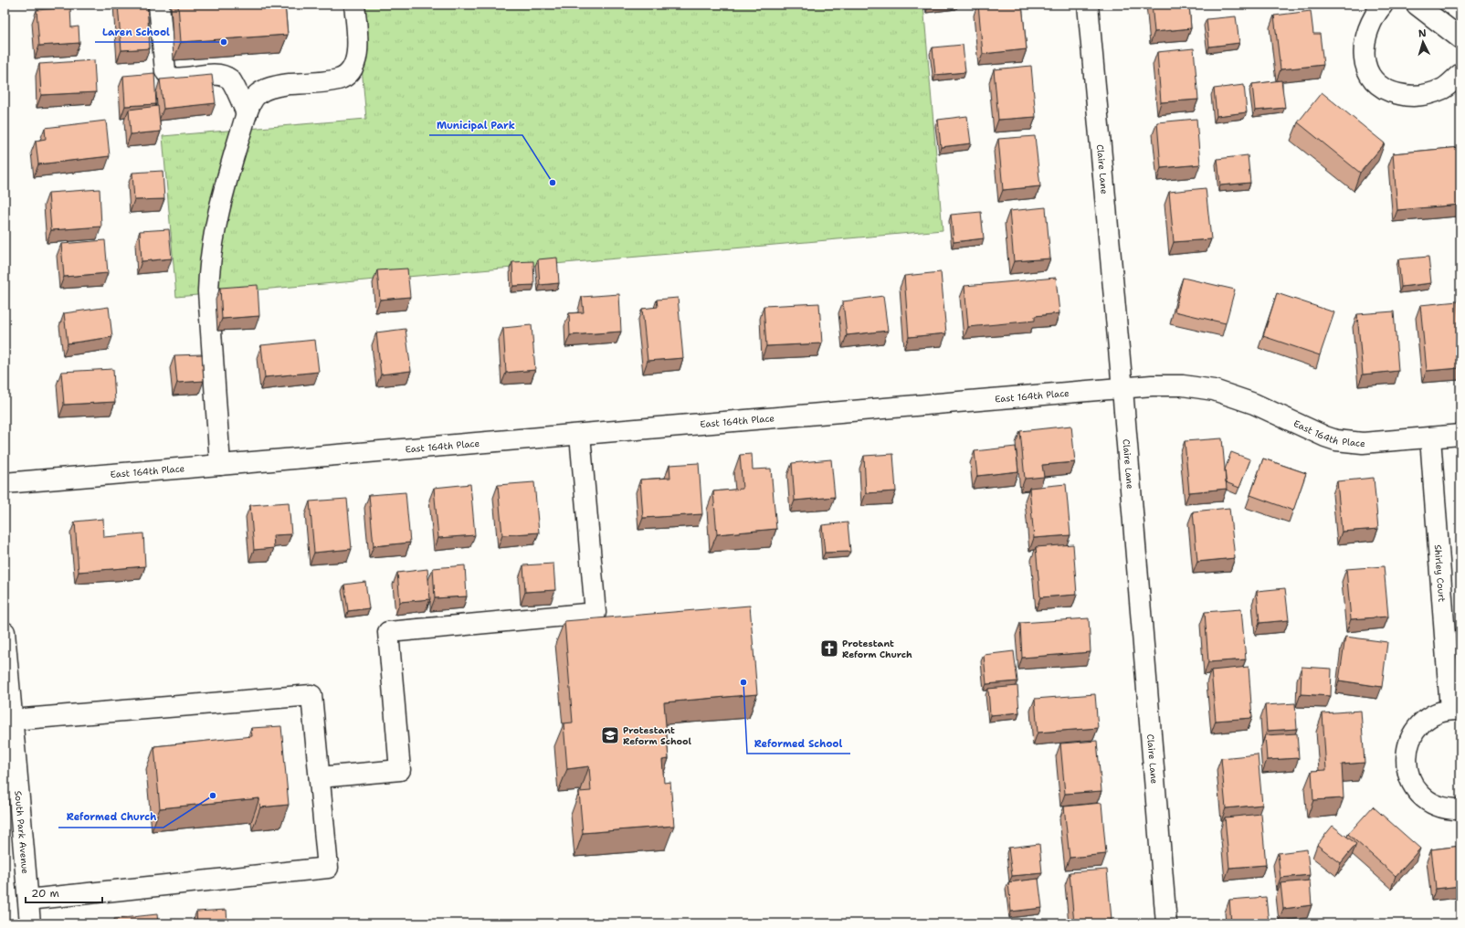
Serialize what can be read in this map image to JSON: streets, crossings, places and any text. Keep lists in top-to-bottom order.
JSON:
{
  "streets": {
    "street": [
      "Claire Lane",
      "East 164th Place",
      "Shirley Court",
      "South Park Avenue"
    ]
  },
  "crossings": [
    ["Claire Lane", "East 164th Place"],
    ["East 164th Place", "Shirley Court"]
  ],
  "places": {
    "other": [
      "Laren School",
      "Municipal Park",
      "Reformed School",
      "Reformed Church"
    ],
    "church": ["Protestant Reform Church"],
    "school or university": ["Protestant Reform School"]
  },
  "scale_bar": "20 m",
  "north": "top"
}
